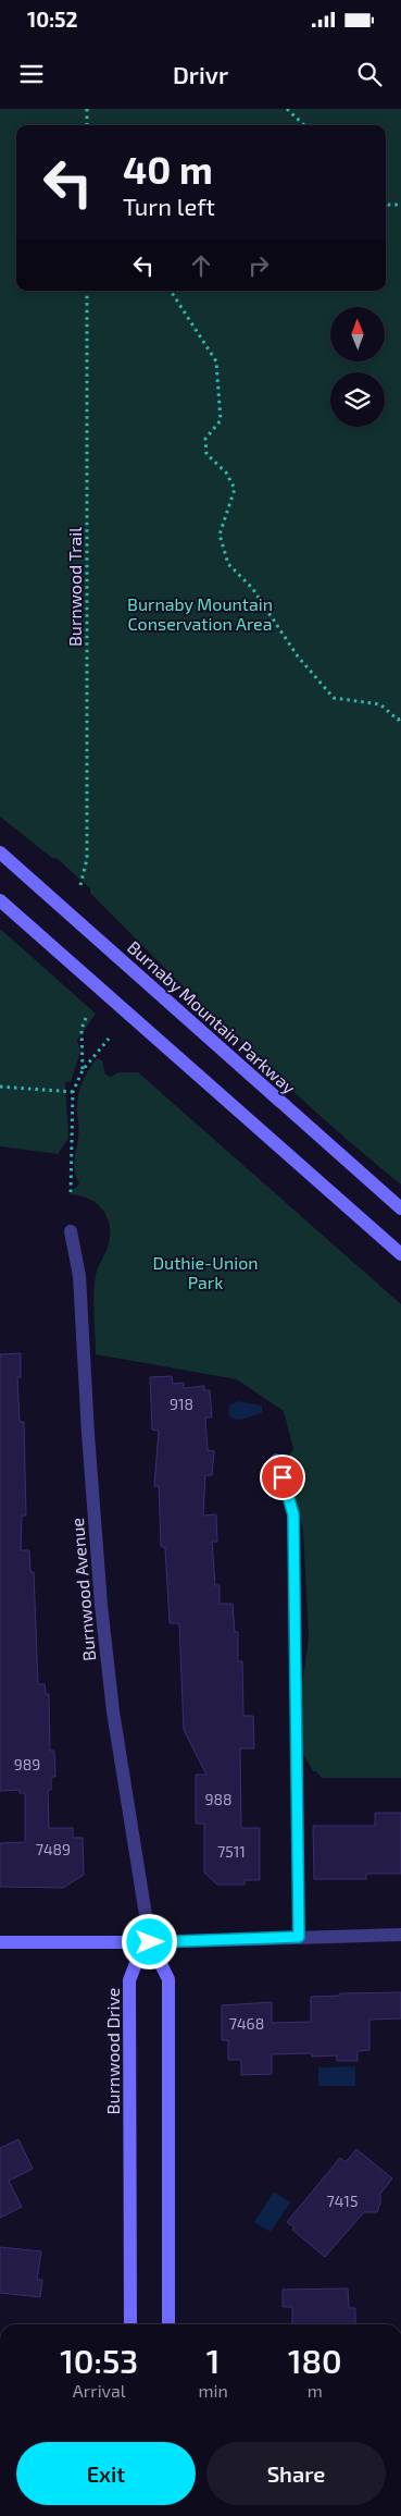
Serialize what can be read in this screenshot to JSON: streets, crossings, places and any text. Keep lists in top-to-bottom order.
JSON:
{
  "streets": {
    "main road": ["Burnaby Mountain Parkway", "Burnwood Drive"],
    "street": ["Burnwood Avenue"],
    "path": ["Burnwood Trail"]
  },
  "crossings": [
    ["Burnwood Avenue", "Burnwood Drive"]
  ],
  "parks": ["Burnaby Mountain Conservation Area", "Duthie-Union Park"],
  "house_numbers": [
    "918",
    "989",
    "988",
    "7489",
    "7511",
    "7468",
    "7415"
  ],
  "north": "top",
  "page": {
    "status": "10:52",
    "header": "Drivr",
    "turn": ["40 m", "Turn left"],
    "eta": [
      "10:53",
      "Arrival",
      "1",
      "min",
      "180",
      "m"
    ],
    "buttons": ["Exit", "Share"]
  }
}
